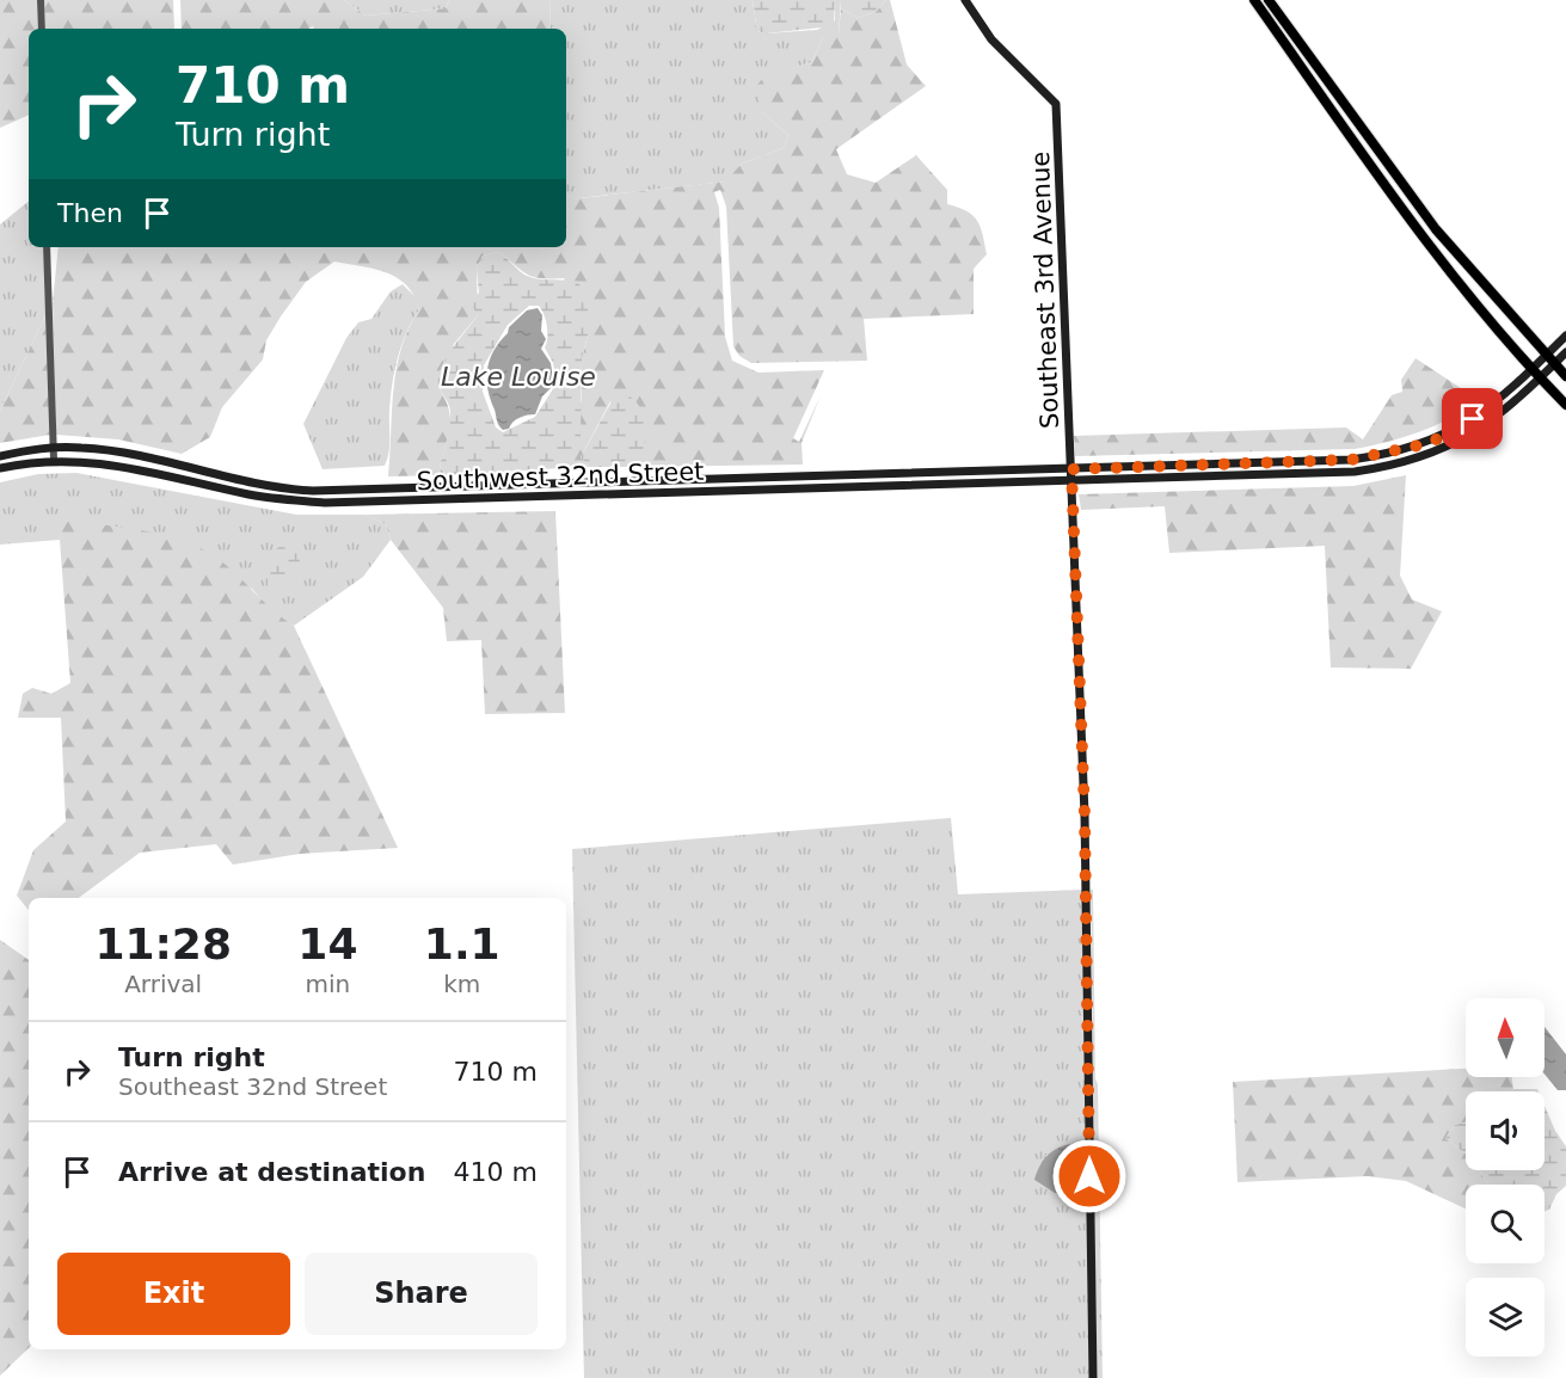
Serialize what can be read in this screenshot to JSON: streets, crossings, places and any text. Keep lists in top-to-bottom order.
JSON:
{
  "streets": {
    "main road": ["Southeast 3rd Avenue", "Southwest 32nd Street"]
  },
  "crossings": [
    ["Southeast 3rd Avenue", "Southwest 32nd Street"]
  ],
  "water": ["Lake Louise"],
  "north": "top",
  "page": {
    "turn": ["710 m", "Turn right"],
    "then": "Then",
    "eta": [
      "11:28",
      "Arrival",
      "14",
      "min",
      "1.1",
      "km"
    ],
    "list": [
      {
        "name": "Turn right",
        "note": "Southeast 32nd Street",
        "value": "710 m"
      },
      {
        "name": "Arrive at destination",
        "value": "410 m"
      }
    ],
    "buttons": ["Exit", "Share"]
  }
}
